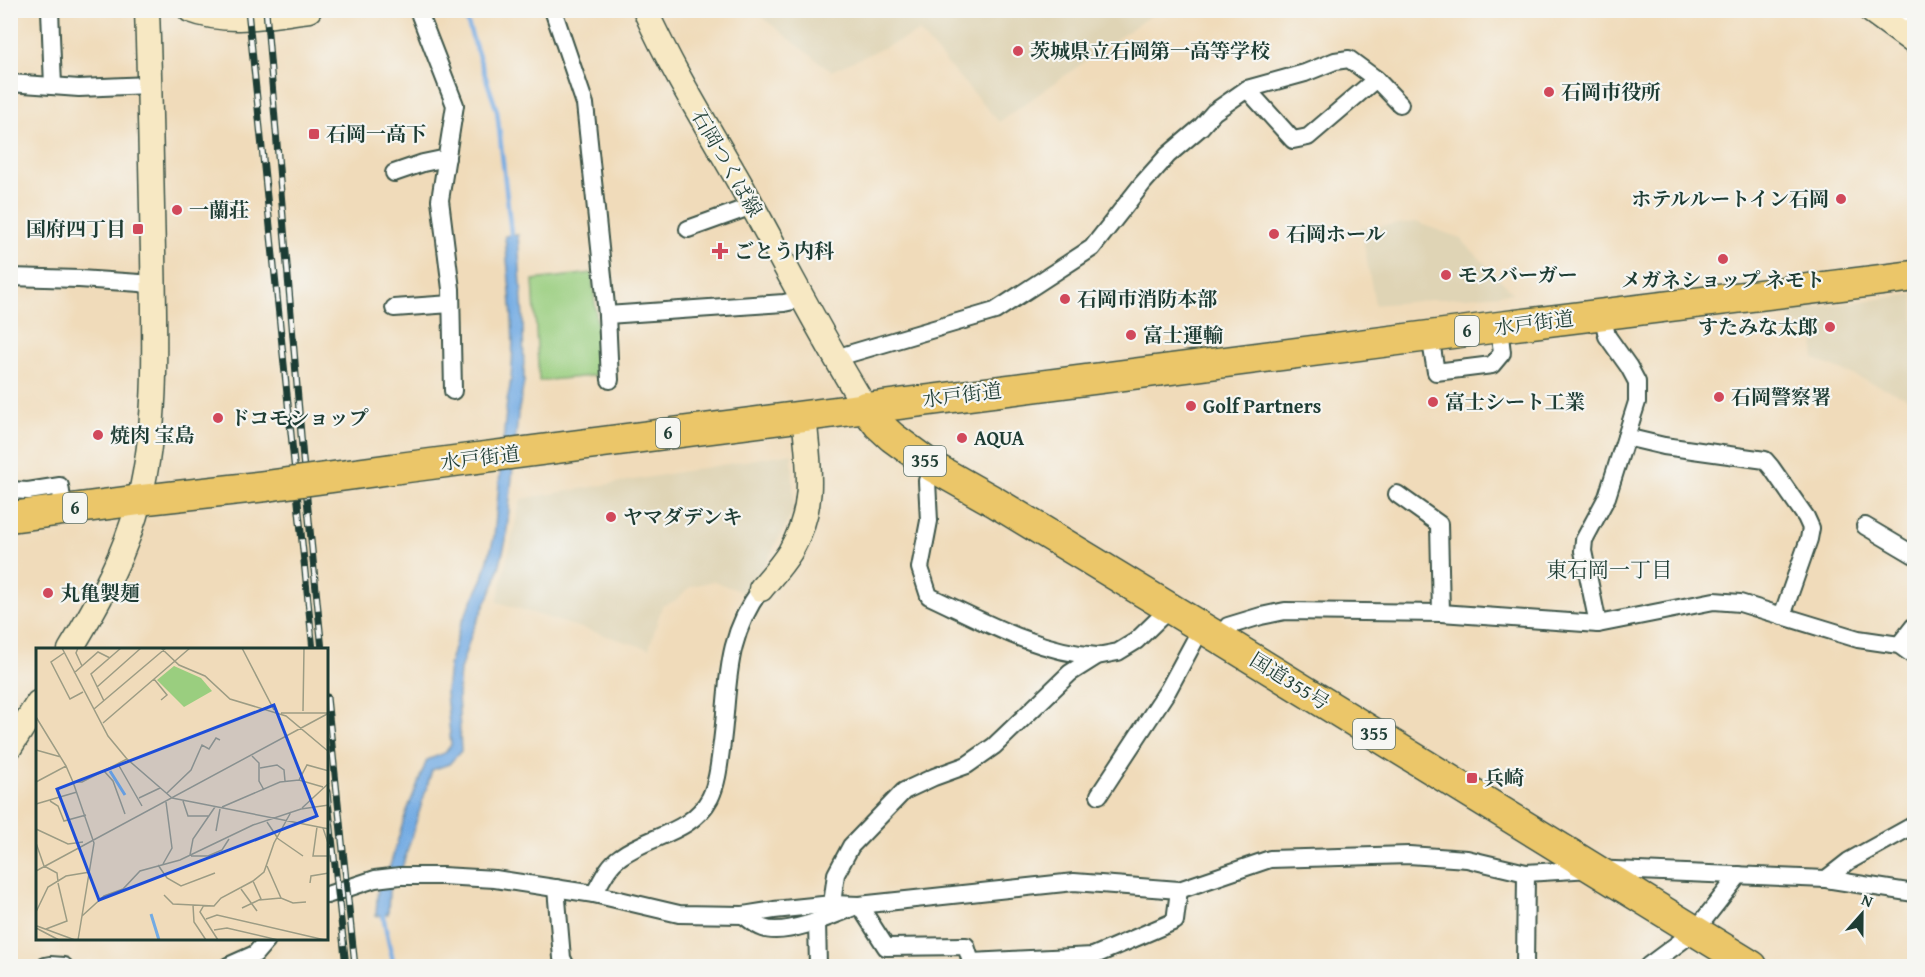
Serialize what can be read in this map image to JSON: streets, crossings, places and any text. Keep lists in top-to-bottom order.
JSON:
{
  "streets": {
    "highway": [
      "水戸街道",
      "6",
      "355",
      "国道355号"
    ],
    "street": ["石岡つくば線"]
  },
  "crossings": [
    ["石岡つくば線", "水戸街道"],
    ["石岡つくば線", "国道355号"],
    ["水戸街道", "国道355号"]
  ],
  "districts": ["東石岡一丁目"],
  "places": {
    "other": [
      "茨城県立石岡第一高等学校",
      "石岡市役所",
      "ホテルルートイン石岡",
      "一蘭荘",
      "石岡ホール",
      "メガネショップ ネモト",
      "モスバーガー",
      "石岡市消防本部",
      "すたみな太郎",
      "富士運輸",
      "石岡警察署",
      "富士シート工業",
      "Golf Partners",
      "ドコモショップ",
      "焼肉 宝島",
      "AQUA",
      "ヤマダデンキ",
      "丸亀製麺"
    ],
    "transit": ["石岡一高下", "国府四丁目", "兵崎"],
    "health": ["ごとう内科"]
  },
  "north": "top"
}
